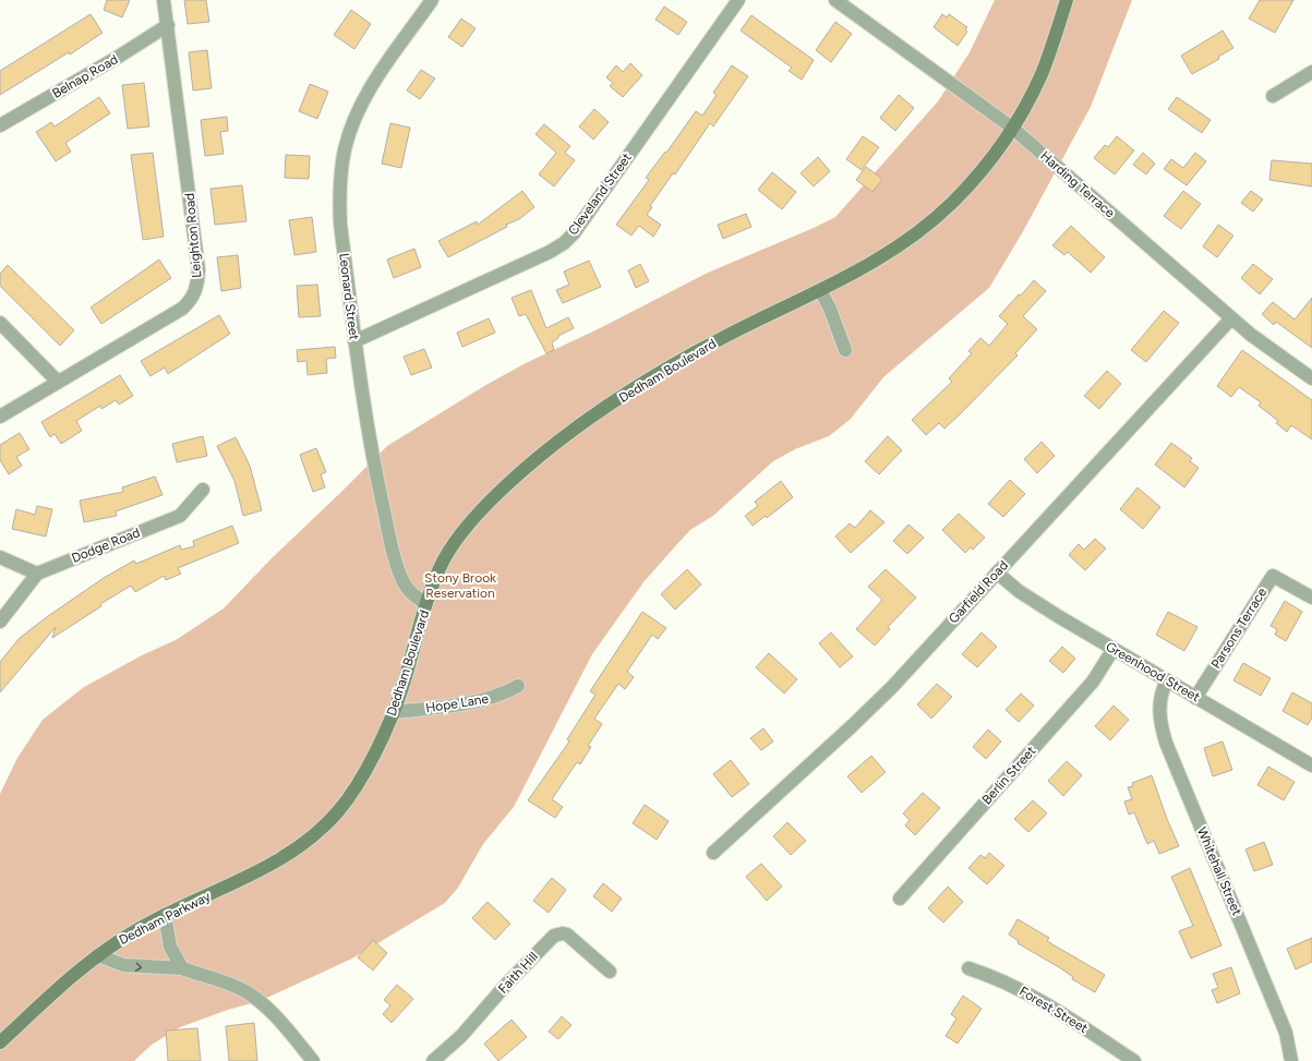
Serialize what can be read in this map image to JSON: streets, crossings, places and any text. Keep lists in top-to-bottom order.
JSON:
{
  "streets": {
    "main road": ["Dedham Boulevard", "Dedham Parkway"],
    "street": [
      "Belnap Road",
      "Harding Terrace",
      "Cleveland Street",
      "Leighton Road",
      "Leonard Street",
      "Dodge Road",
      "Garfield Road",
      "Parsons Terrace",
      "Greenhood Street",
      "Hope Lane",
      "Berlin Street",
      "Whitehall Street",
      "Faith Hill",
      "Forest Street"
    ]
  },
  "crossings": [
    ["Belnap Road", "Leighton Road"],
    ["Harding Terrace", "Dedham Boulevard"],
    ["Harding Terrace", "Garfield Road"],
    ["Cleveland Street", "Leonard Street"],
    ["Leonard Street", "Dedham Boulevard"],
    ["Dedham Boulevard", "Hope Lane"],
    ["Dedham Boulevard", "Dedham Parkway"],
    ["Garfield Road", "Greenhood Street"],
    ["Parsons Terrace", "Greenhood Street"],
    ["Greenhood Street", "Berlin Street"],
    ["Greenhood Street", "Whitehall Street"]
  ],
  "parks": ["Stony Brook Reservation"]
}
